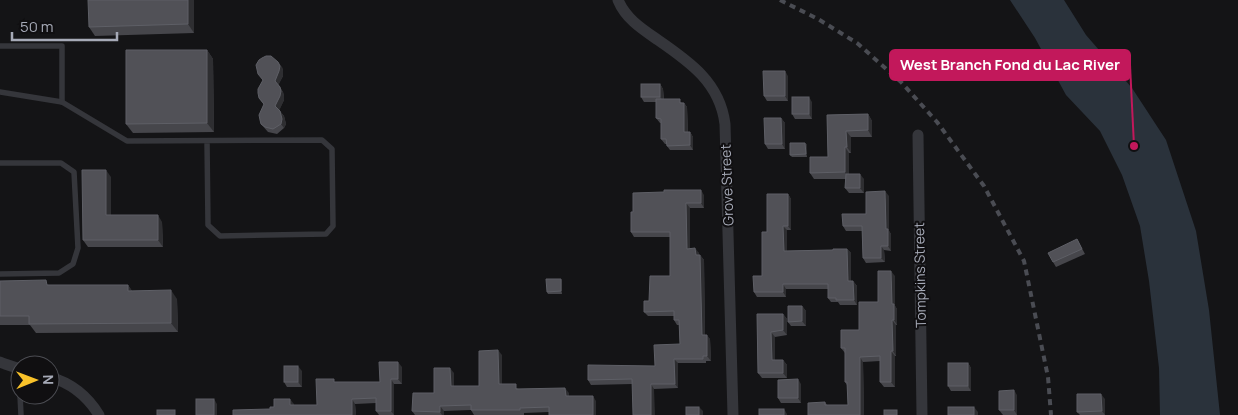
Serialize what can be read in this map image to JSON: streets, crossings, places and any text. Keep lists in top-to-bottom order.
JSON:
{
  "streets": {
    "street": ["Grove Street", "Tompkins Street"]
  },
  "places": ["West Branch Fond du Lac River"],
  "scale_bar": "50 m",
  "north": "right"
}
